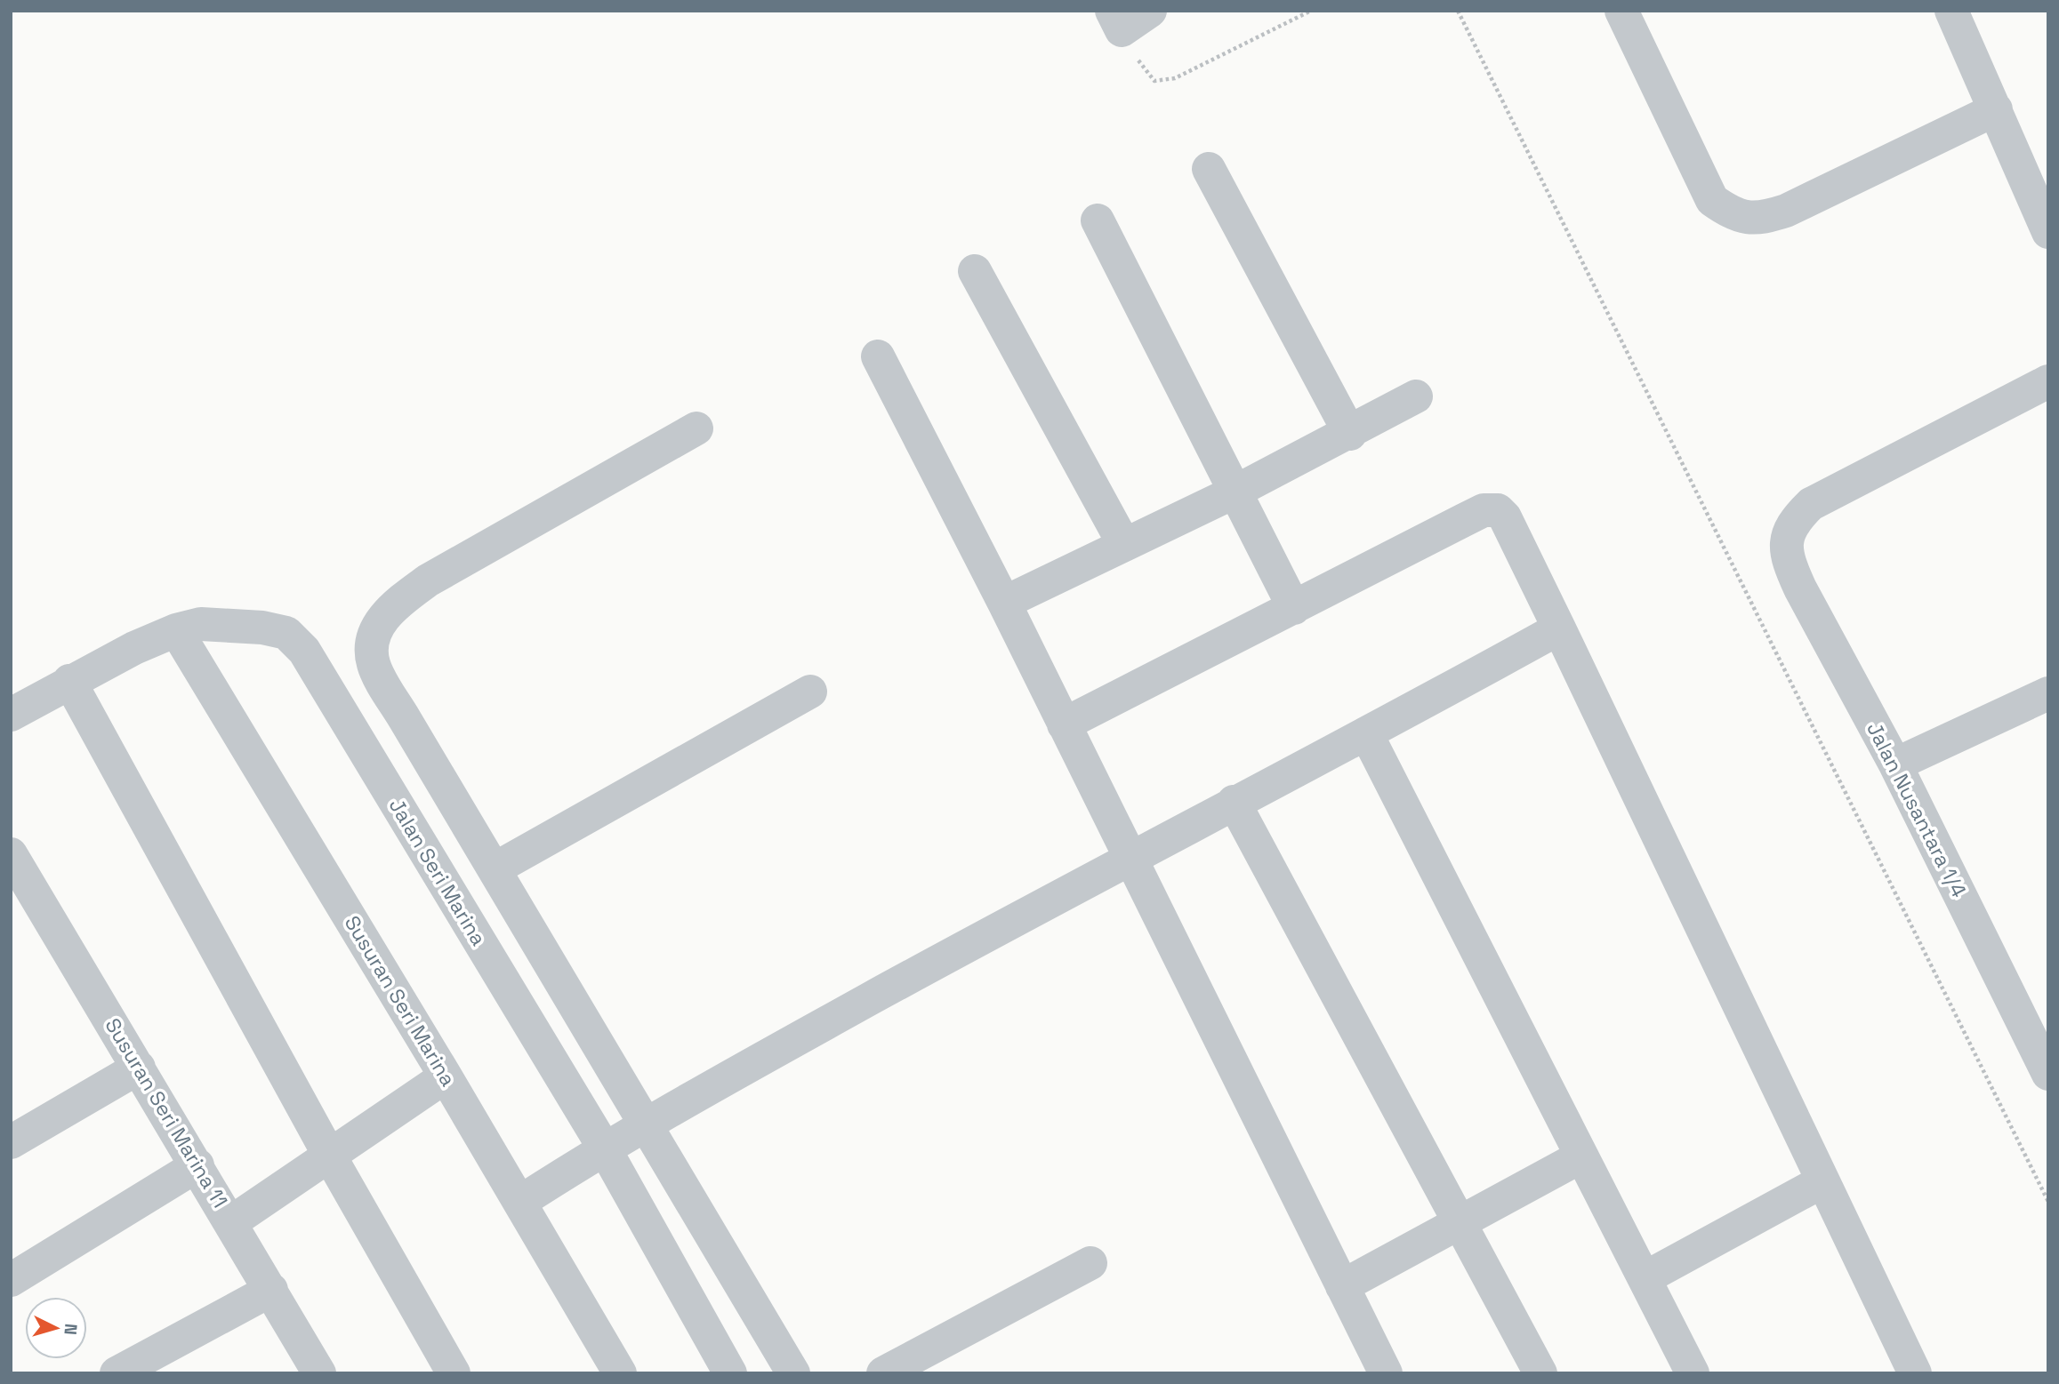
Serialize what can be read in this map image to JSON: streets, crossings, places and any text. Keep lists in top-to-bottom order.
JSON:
{
  "streets": {
    "street": [
      "Jalan Nusantara 1/4",
      "Jalan Seri Marina",
      "Susuran Seri Marina",
      "Susuran Seri Marina 11"
    ]
  },
  "crossings": [
    ["Jalan Seri Marina", "Susuran Seri Marina"]
  ],
  "north": "right"
}
